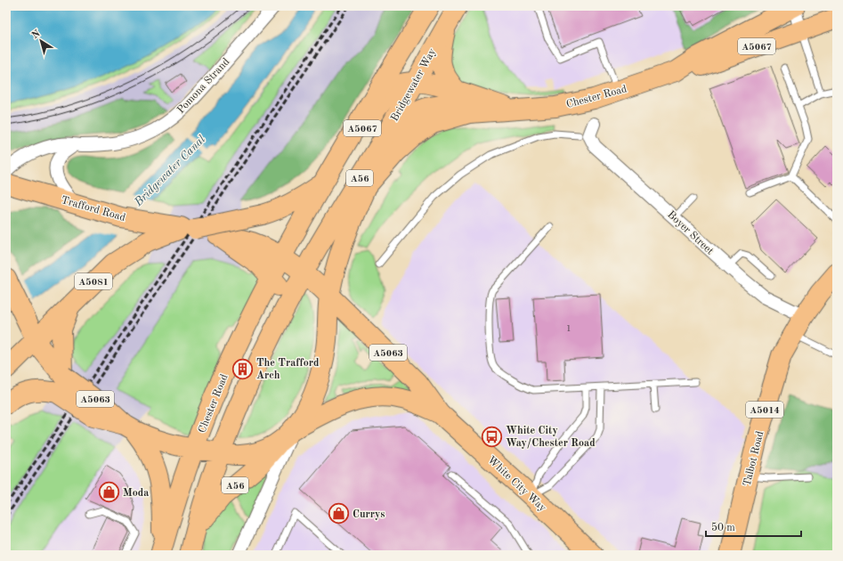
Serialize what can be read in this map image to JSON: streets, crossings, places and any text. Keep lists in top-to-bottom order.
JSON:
{
  "streets": {
    "main road": [
      "A5067",
      "Bridgewater Way",
      "Chester Road",
      "A56",
      "Trafford Road",
      "A5081",
      "A5063",
      "A5014",
      "Talbot Road",
      "White City Way"
    ],
    "street": ["Pomona Strand", "Boyer Street"]
  },
  "crossings": [
    ["A5067", "Bridgewater Way"],
    ["A5067", "Chester Road"],
    ["A5067", "A56"],
    ["Bridgewater Way", "A56"],
    ["Bridgewater Way", "White City Way"],
    ["Chester Road", "A56"],
    ["Chester Road", "White City Way"],
    ["A56", "A5063"],
    ["A56", "White City Way"],
    ["Trafford Road", "A5081"],
    ["Boyer Street", "Talbot Road"],
    ["A5081", "A5063"]
  ],
  "water": ["Bridgewater Canal"],
  "places": {
    "building": ["The Trafford Arch"],
    "bus stop": ["White City Way/Chester Road"],
    "shop": ["Moda", "Currys"]
  },
  "house_numbers": ["1"],
  "scale_bar": "50 m",
  "north": "top left"
}
